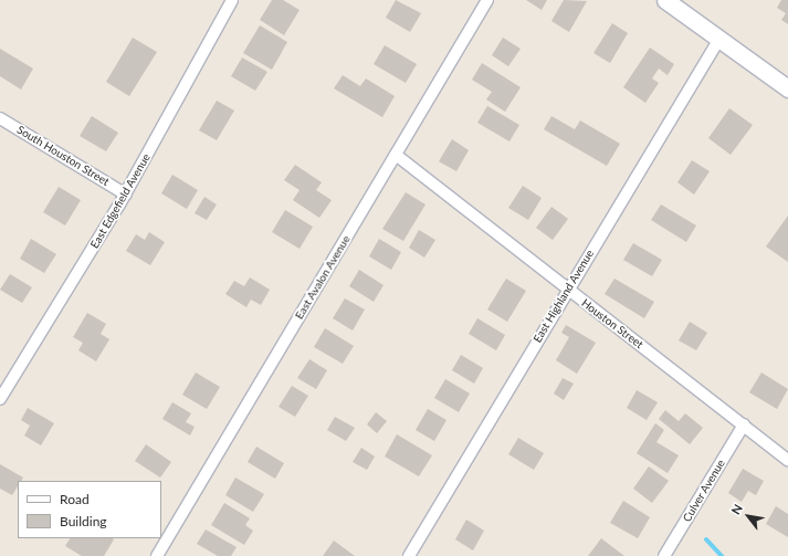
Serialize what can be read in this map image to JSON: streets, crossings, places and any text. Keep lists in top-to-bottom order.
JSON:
{
  "streets": {
    "street": [
      "South Houston Street",
      "East Edgefield Avenue",
      "East Avalon Avenue",
      "East Highland Avenue",
      "Houston Street",
      "Culver Avenue"
    ]
  },
  "crossings": [
    ["South Houston Street", "East Edgefield Avenue"],
    ["East Avalon Avenue", "Houston Street"],
    ["East Highland Avenue", "Houston Street"],
    ["Houston Street", "Culver Avenue"]
  ],
  "legend": ["Road", "Building"],
  "north": "top left"
}
